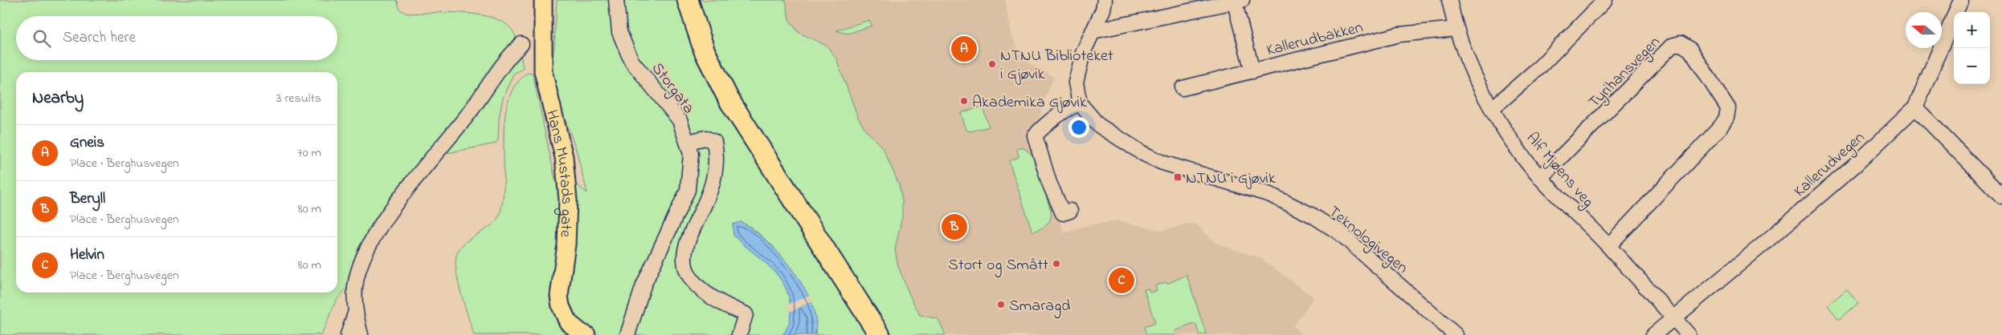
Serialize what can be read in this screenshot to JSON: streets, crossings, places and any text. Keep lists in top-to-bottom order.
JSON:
{
  "streets": {
    "main road": ["Hans Mustads gate"],
    "street": [
      "Kallerudbakken",
      "Tyrihansvegen",
      "Storgata",
      "Kallerudvegen",
      "Alf Mjøens veg",
      "Teknologivegen"
    ]
  },
  "crossings": [
    ["Kallerudbakken", "Alf Mjøens veg"],
    ["Tyrihansvegen", "Alf Mjøens veg"],
    ["Kallerudvegen", "Alf Mjøens veg"]
  ],
  "places": {
    "other": [
      "NTNU Biblioteket i Gjøvik",
      "Akademika Gjøvik",
      "Stort og Smått",
      "Smaragd"
    ],
    "transit": ["NTNU i Gjøvik"]
  },
  "north": "left",
  "page": {
    "map_buttons": ["+", "−"],
    "search": "Search here",
    "pins": ["A", "B", "C"],
    "heading": ["Nearby", "3 results"],
    "list": [
      {
        "mark": "A",
        "name": "Gneis",
        "note": "Place · Berghusvegen",
        "value": "70 m"
      },
      {
        "mark": "B",
        "name": "Beryll",
        "note": "Place · Berghusvegen",
        "value": "80 m"
      },
      {
        "mark": "C",
        "name": "Helvin",
        "note": "Place · Berghusvegen",
        "value": "80 m"
      }
    ]
  }
}
